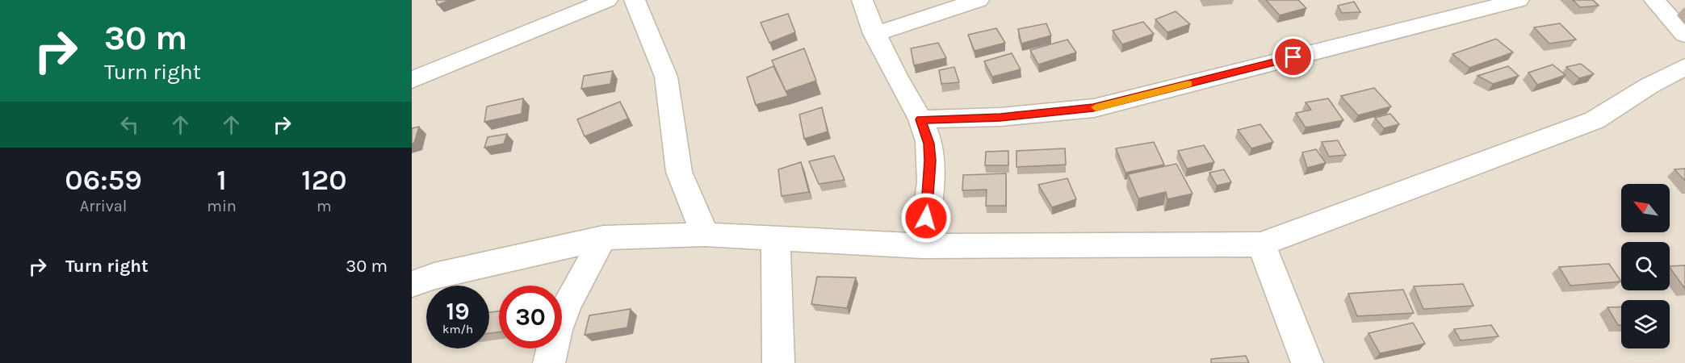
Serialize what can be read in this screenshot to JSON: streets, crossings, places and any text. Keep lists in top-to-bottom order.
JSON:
{
  "north": "top left",
  "page": {
    "turn": ["30 m", "Turn right"],
    "eta": [
      "06:59",
      "Arrival",
      "1",
      "min",
      "120",
      "m"
    ],
    "list": [
      {
        "name": "Turn right",
        "value": "30 m"
      }
    ],
    "speed": "19 km/h",
    "limit": "30"
  }
}
